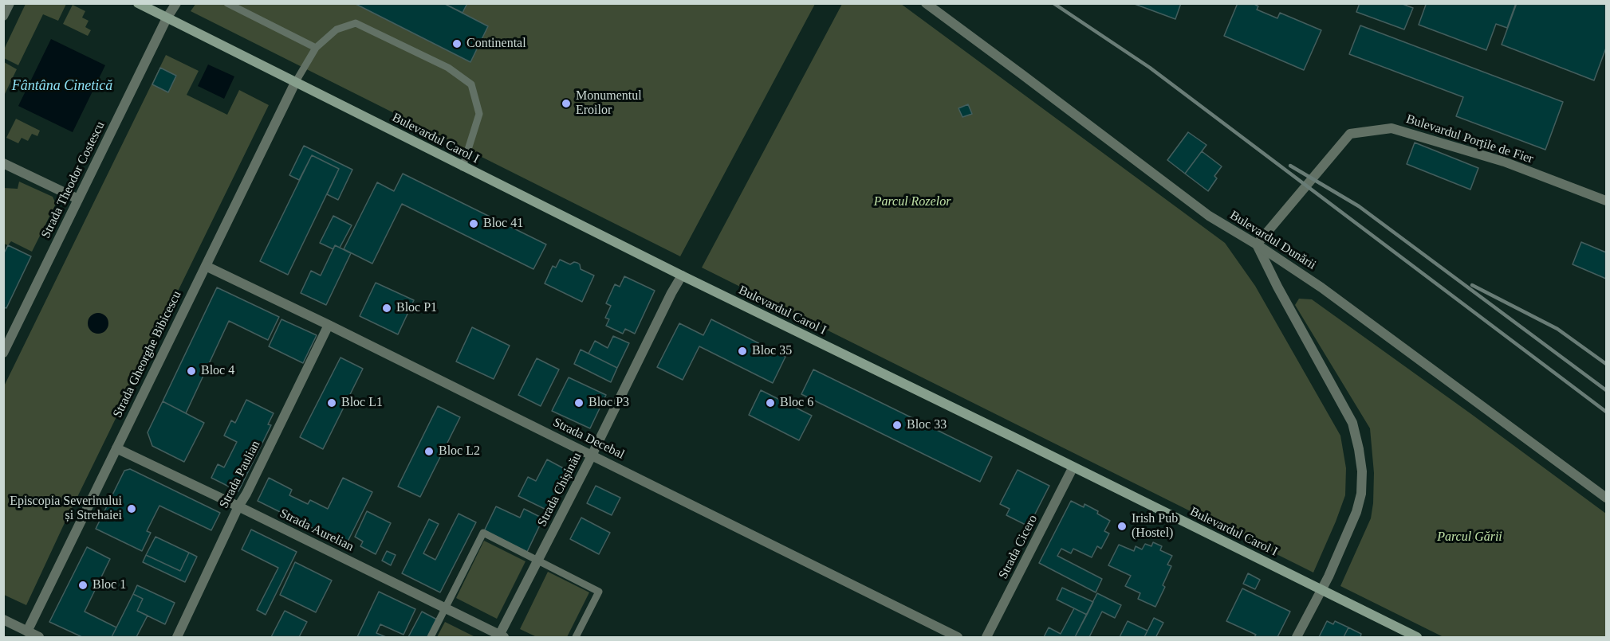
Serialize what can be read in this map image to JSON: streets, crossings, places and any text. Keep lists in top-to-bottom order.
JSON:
{
  "streets": {
    "main road": ["Bulevardul Carol I"],
    "street": [
      "Bulevardul Porțile de Fier",
      "Strada Theodor Costescu",
      "Bulevardul Dunării",
      "Strada Gheorghe Bibicescu",
      "Strada Decebal",
      "Strada Paulian",
      "Strada Chișinău",
      "Strada Aurelian",
      "Strada Cicero"
    ]
  },
  "crossings": [
    ["Bulevardul Carol I", "Strada Theodor Costescu"],
    ["Bulevardul Carol I", "Strada Gheorghe Bibicescu"],
    ["Bulevardul Carol I", "Strada Chișinău"],
    ["Bulevardul Carol I", "Strada Cicero"],
    ["Bulevardul Porțile de Fier", "Bulevardul Dunării"],
    ["Strada Gheorghe Bibicescu", "Strada Decebal"],
    ["Strada Gheorghe Bibicescu", "Strada Aurelian"],
    ["Strada Decebal", "Strada Paulian"],
    ["Strada Decebal", "Strada Chișinău"],
    ["Strada Paulian", "Strada Aurelian"],
    ["Strada Chișinău", "Strada Aurelian"]
  ],
  "water": ["Fântâna Cinetică"],
  "parks": ["Parcul Rozelor", "Parcul Gării"],
  "places": [
    "Continental",
    "Monumentul Eroilor",
    "Bloc 41",
    "Bloc P1",
    "Bloc 35",
    "Bloc 4",
    "Bloc L1",
    "Bloc P3",
    "Bloc 6",
    "Bloc 33",
    "Bloc L2",
    "Episcopia Severinului și Strehaiei",
    "Irish Pub (Hostel)",
    "Bloc 1"
  ]
}
